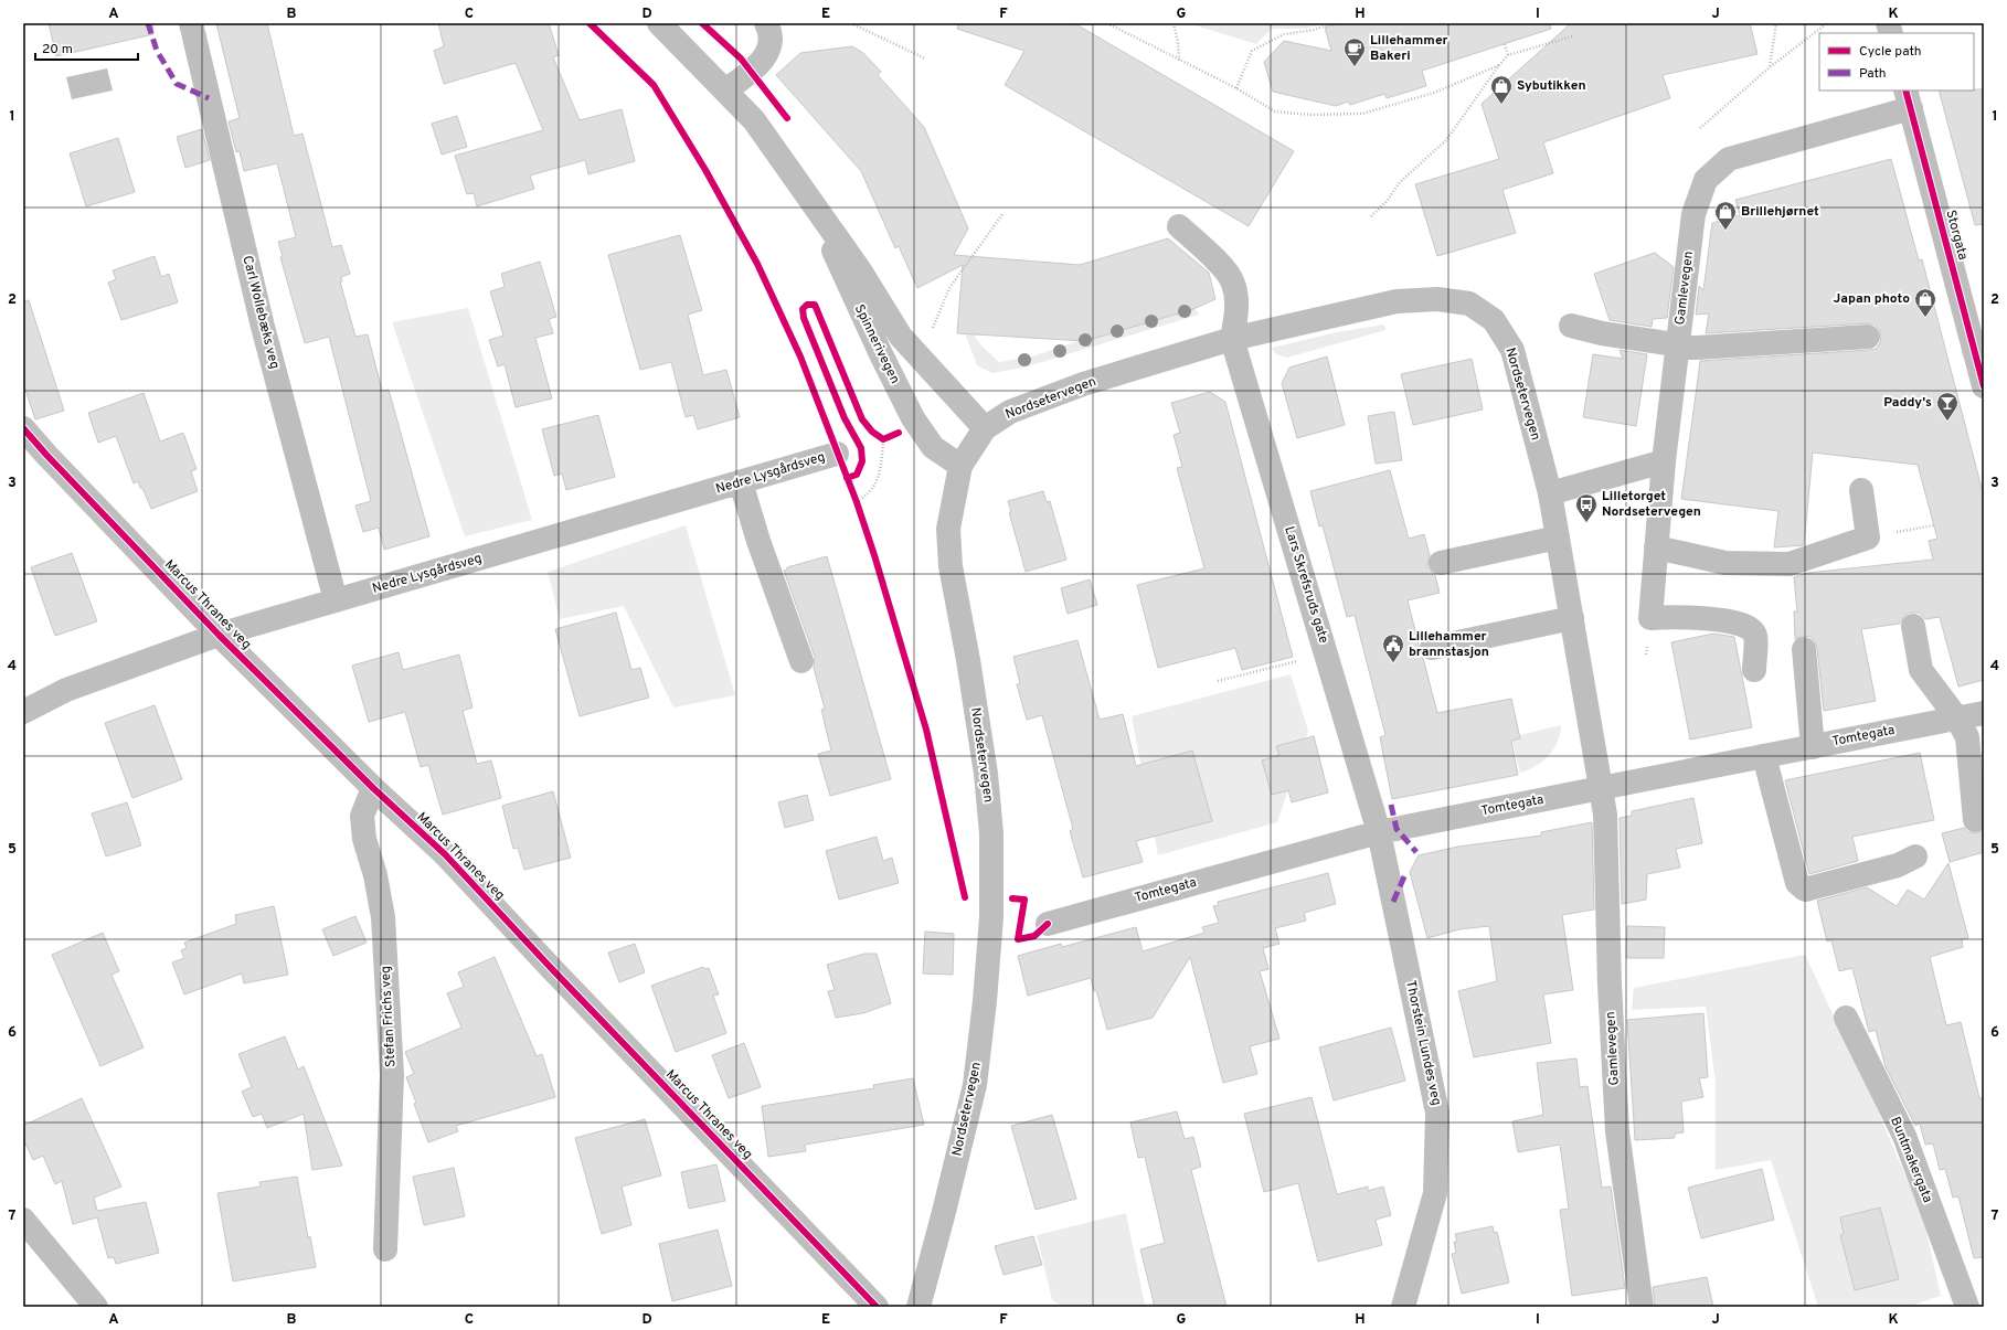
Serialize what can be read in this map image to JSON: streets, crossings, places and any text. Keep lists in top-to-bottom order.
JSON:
{
  "streets": {
    "street": [
      "Storgata",
      "Gamlevegen",
      "Carl Wollebæks veg",
      "Spinnerivegen",
      "Nordsetervegen",
      "Nedre Lysgårdsveg",
      "Lars Skrefsruds gate",
      "Marcus Thranes veg",
      "Tomtegata",
      "Stefan Frichs veg",
      "Thorstein Lundes veg",
      "Buntmakergata"
    ]
  },
  "crossings": [
    ["Storgata", "Gamlevegen"],
    ["Gamlevegen", "Nordsetervegen"],
    ["Gamlevegen", "Tomtegata"],
    ["Carl Wollebæks veg", "Nedre Lysgårdsveg"],
    ["Spinnerivegen", "Nordsetervegen"],
    ["Nordsetervegen", "Lars Skrefsruds gate"],
    ["Nordsetervegen", "Tomtegata"],
    ["Nedre Lysgårdsveg", "Marcus Thranes veg"],
    ["Lars Skrefsruds gate", "Tomtegata"],
    ["Lars Skrefsruds gate", "Thorstein Lundes veg"],
    ["Marcus Thranes veg", "Stefan Frichs veg"],
    ["Tomtegata", "Thorstein Lundes veg"]
  ],
  "places": {
    "cafe": ["Lillehammer Bakeri"],
    "shop": ["Sybutikken", "Brillehjørnet", "Japan photo"],
    "bar": ["Paddy's"],
    "bus stop": ["Lilletorget Nordsetervegen"],
    "public building": ["Lillehammer brannstasjon"]
  },
  "legend": ["Cycle path", "Path"],
  "scale_bar": "20 m",
  "grid": {
    "columns": [
      "A",
      "B",
      "C",
      "D",
      "E",
      "F",
      "G",
      "H",
      "I",
      "J",
      "K"
    ],
    "rows": [
      "1",
      "2",
      "3",
      "4",
      "5",
      "6",
      "7"
    ]
  }
}
